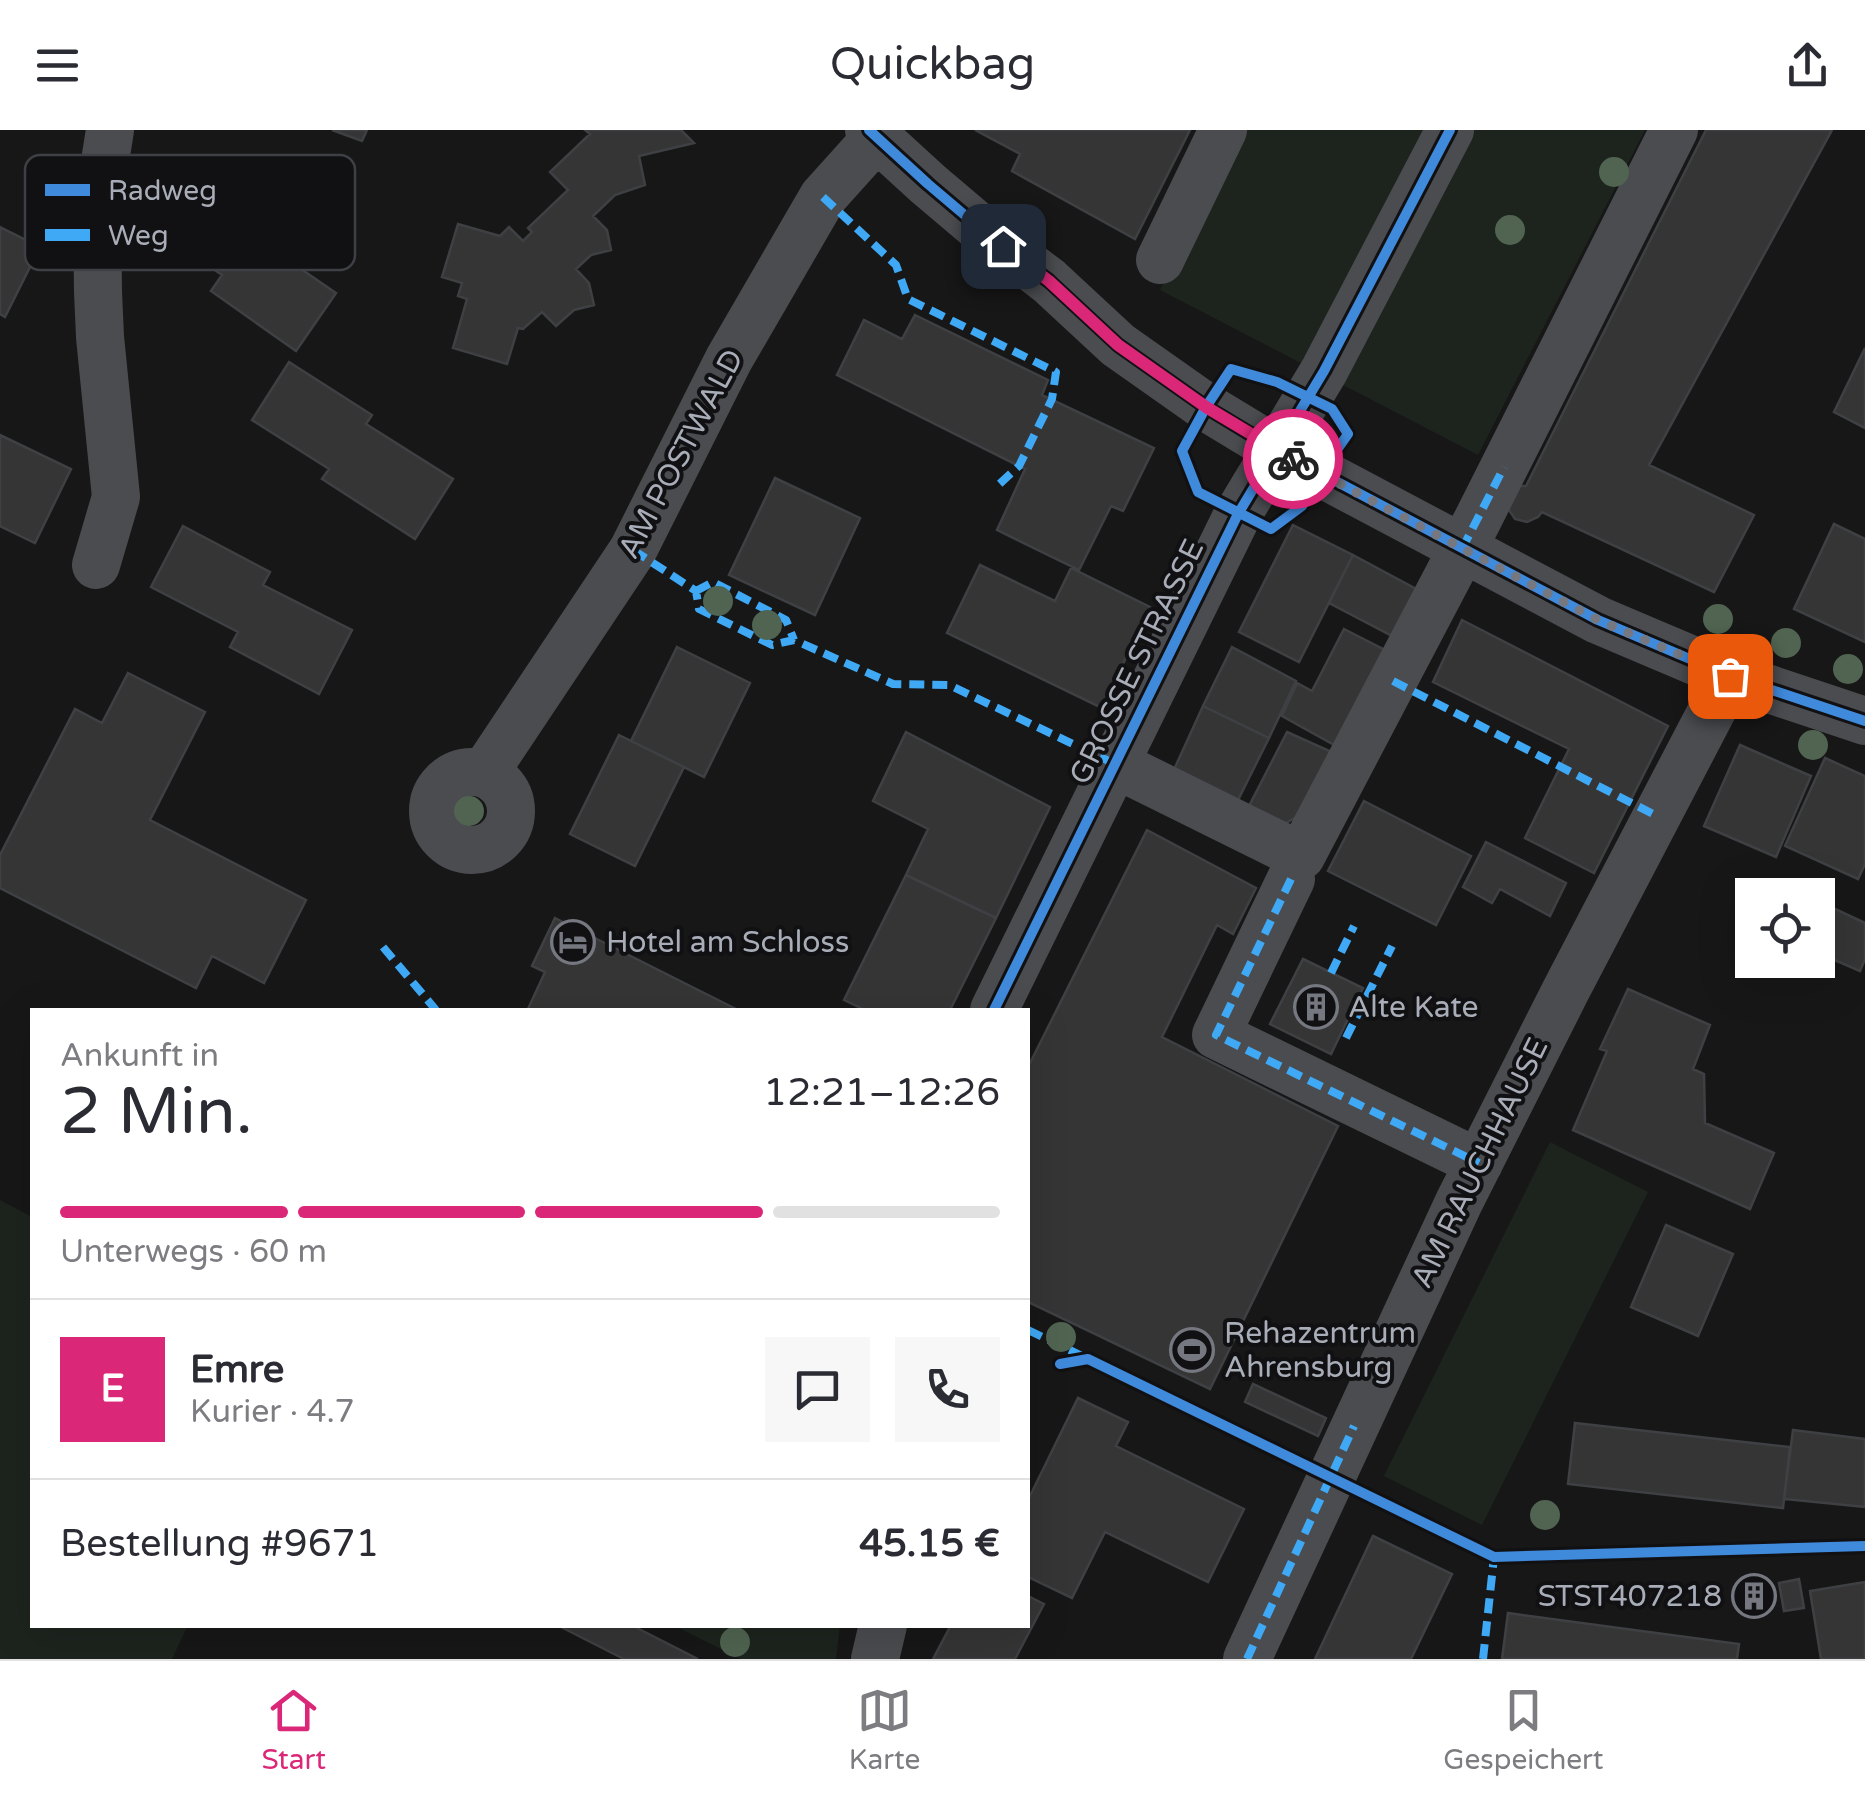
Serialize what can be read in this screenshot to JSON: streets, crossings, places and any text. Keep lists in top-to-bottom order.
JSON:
{
  "streets": {
    "street": ["AM POSTWALD", "GROSSE STRASSE", "AM RAUCHHAUSE"]
  },
  "places": {
    "hotel": ["Hotel am Schloss"],
    "building": ["Alte Kate", "STST407218"],
    "sports": ["Rehazentrum Ahrensburg"]
  },
  "legend": ["Radweg", "Weg"],
  "page": {
    "header": "Quickbag",
    "heading": ["2 Min.", "Ankunft in", "12:21–12:26"],
    "panel": [
      "Emre",
      "Kurier · 4.7",
      "Bestellung #9671",
      "45.15 €"
    ],
    "bar": "Unterwegs · 60 m",
    "round": "E",
    "tabs": ["Start", "Karte", "Gespeichert"]
  }
}
